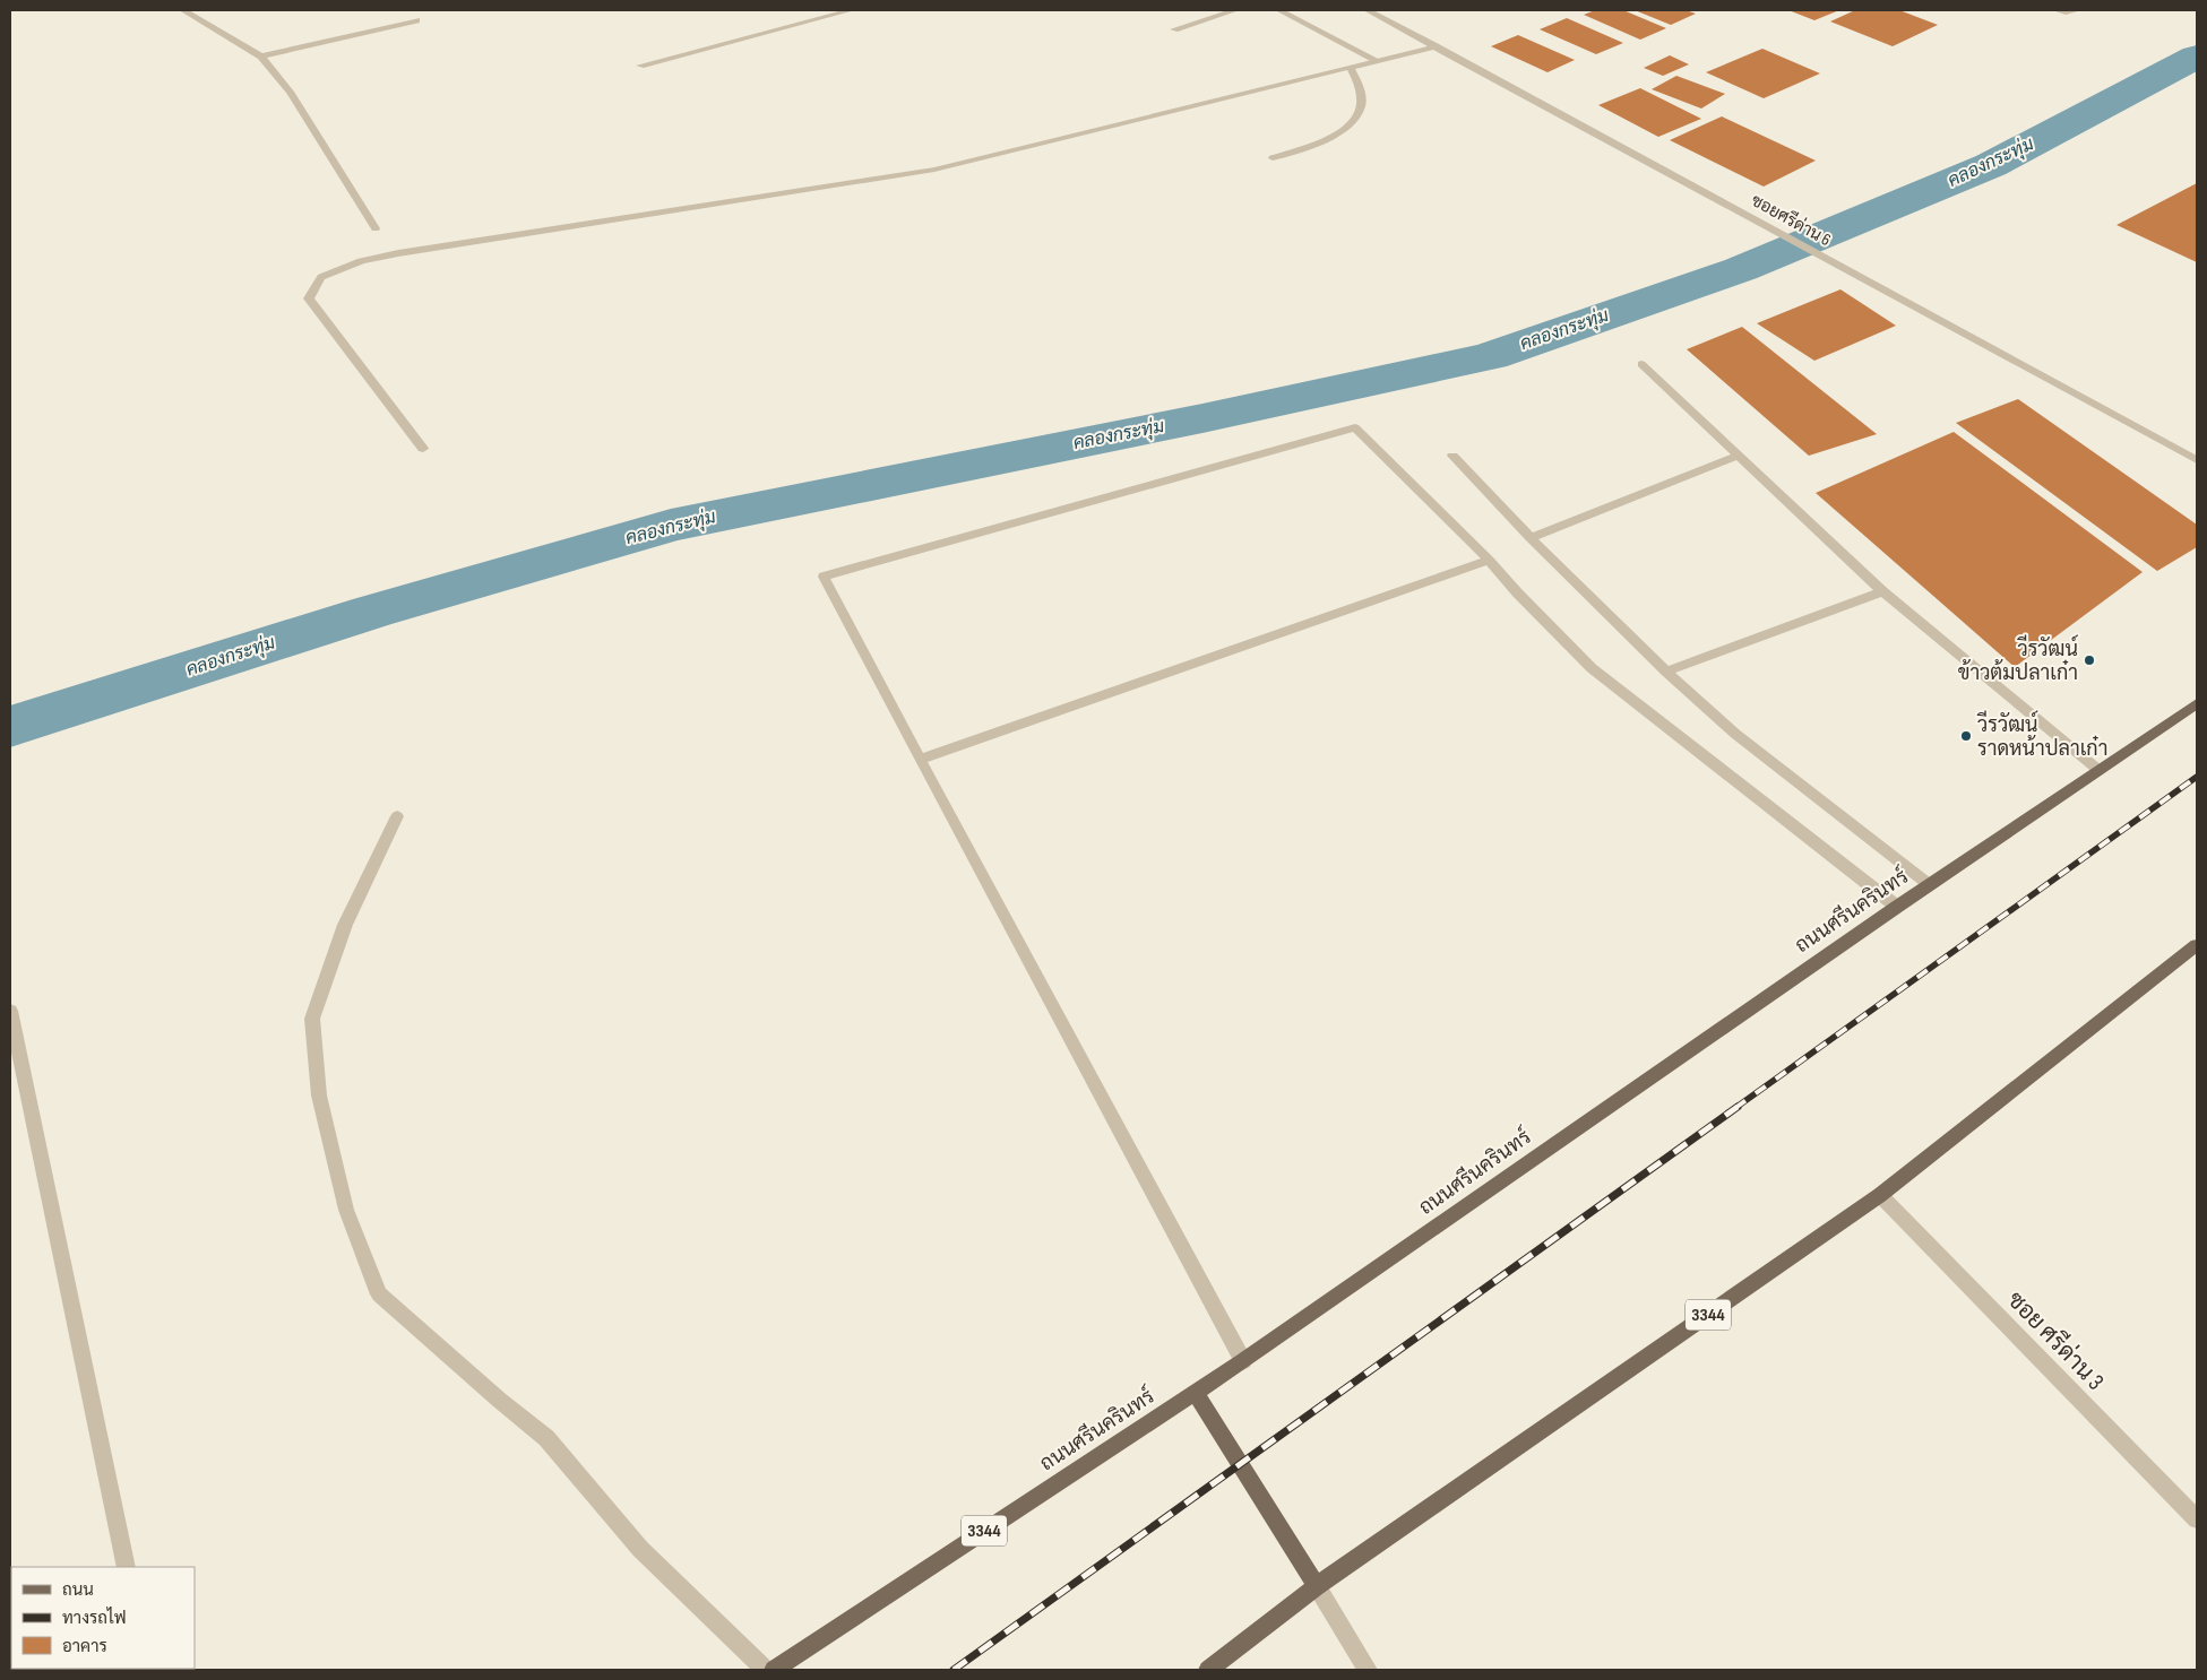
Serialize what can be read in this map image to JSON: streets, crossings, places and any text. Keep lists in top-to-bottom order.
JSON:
{
  "streets": {
    "main road": ["ถนนศรีนครินทร์", "3344"],
    "street": ["ซอยศรีด่าน 6", "ซอย ศรีด่าน 3"]
  },
  "crossings": [
    ["3344", "ซอย ศรีด่าน 3"]
  ],
  "water": ["คลองกระทุ่ม"],
  "places": ["วีรวัฒน์ ข้าวต้มปลาเก๋า", "วีรวัฒน์ ราดหน้าปลาเก๋า"],
  "legend": ["ถนน", "ทางรถไฟ", "อาคาร"]
}
